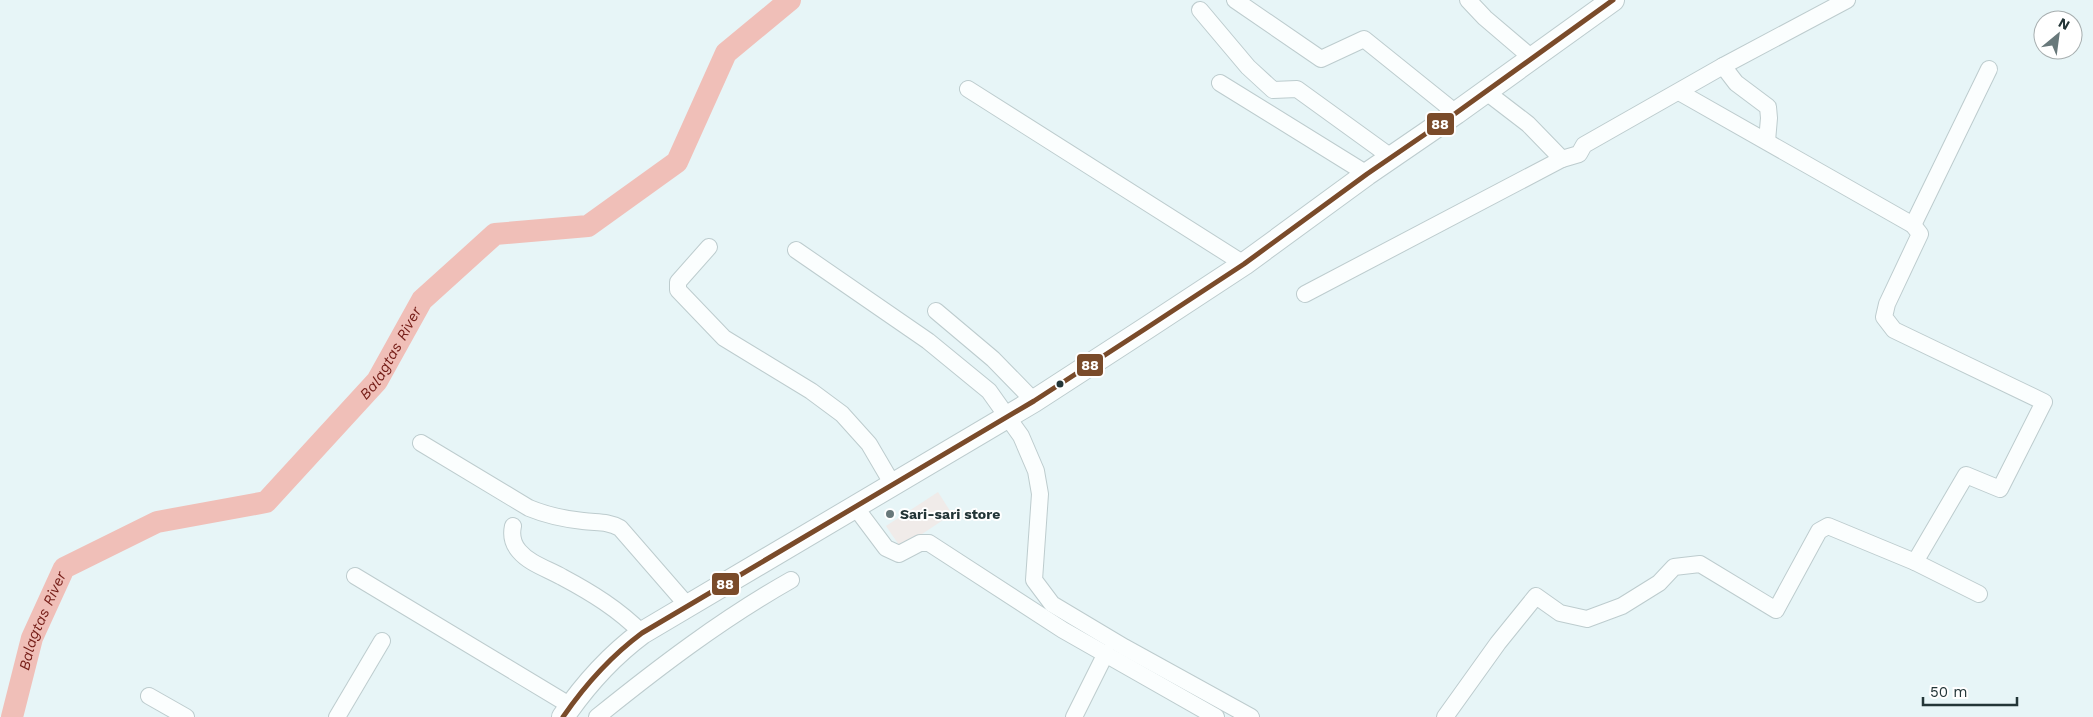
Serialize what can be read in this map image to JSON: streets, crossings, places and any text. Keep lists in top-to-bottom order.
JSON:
{
  "water": ["Balagtas River"],
  "places": ["Sari-sari store"],
  "lines": ["transit line 88"],
  "scale_bar": "50 m",
  "north": "top right"
}
